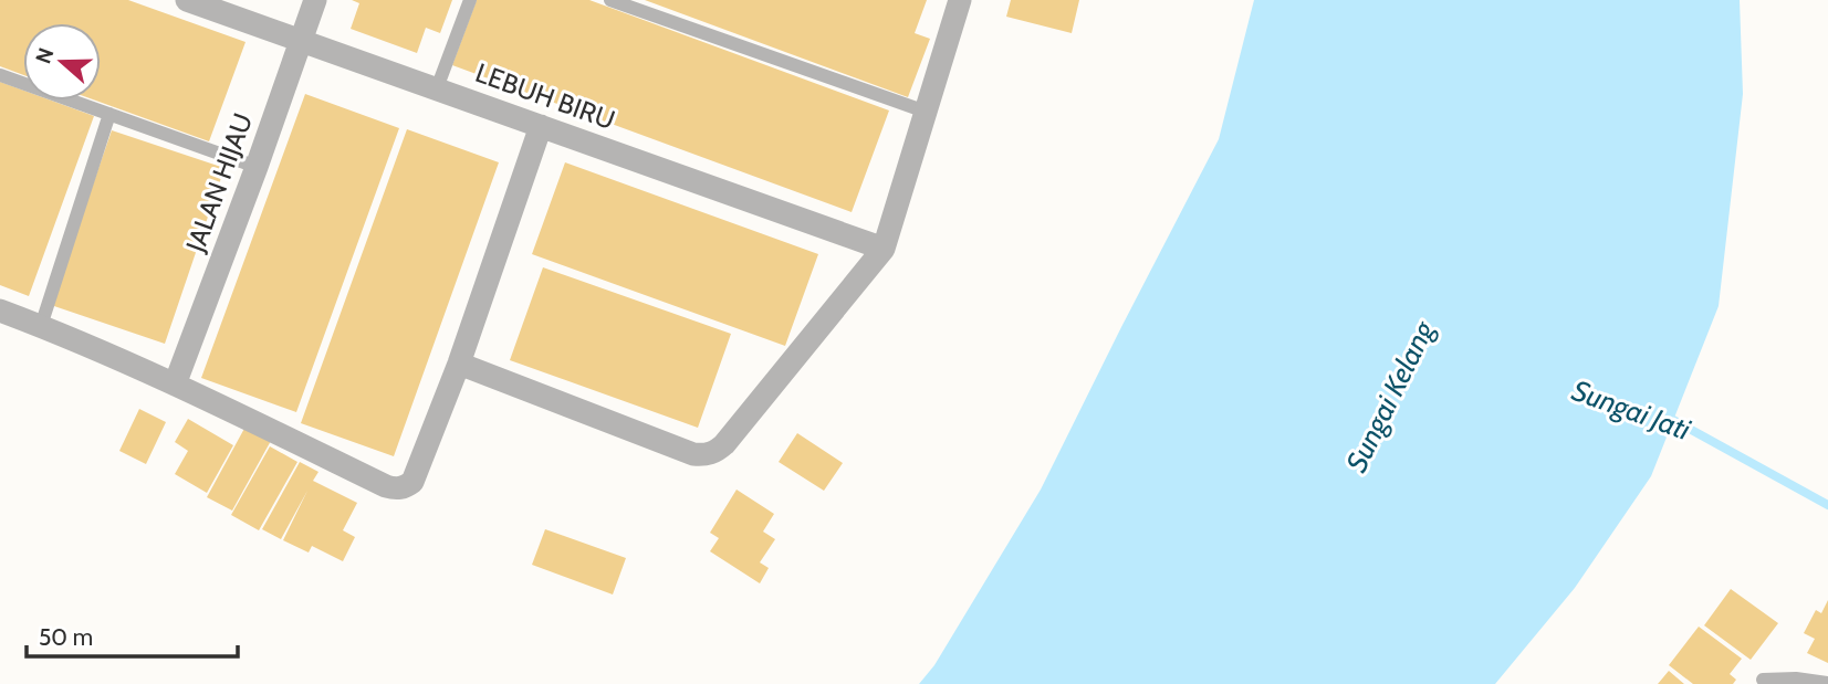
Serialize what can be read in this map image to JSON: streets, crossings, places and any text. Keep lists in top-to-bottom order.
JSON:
{
  "streets": {
    "street": ["LEBUH BIRU", "JALAN HIJAU"]
  },
  "crossings": [
    ["LEBUH BIRU", "JALAN HIJAU"]
  ],
  "water": ["Sungai Kelang", "Sungai Jati"],
  "scale_bar": "50 m",
  "north": "left"
}
